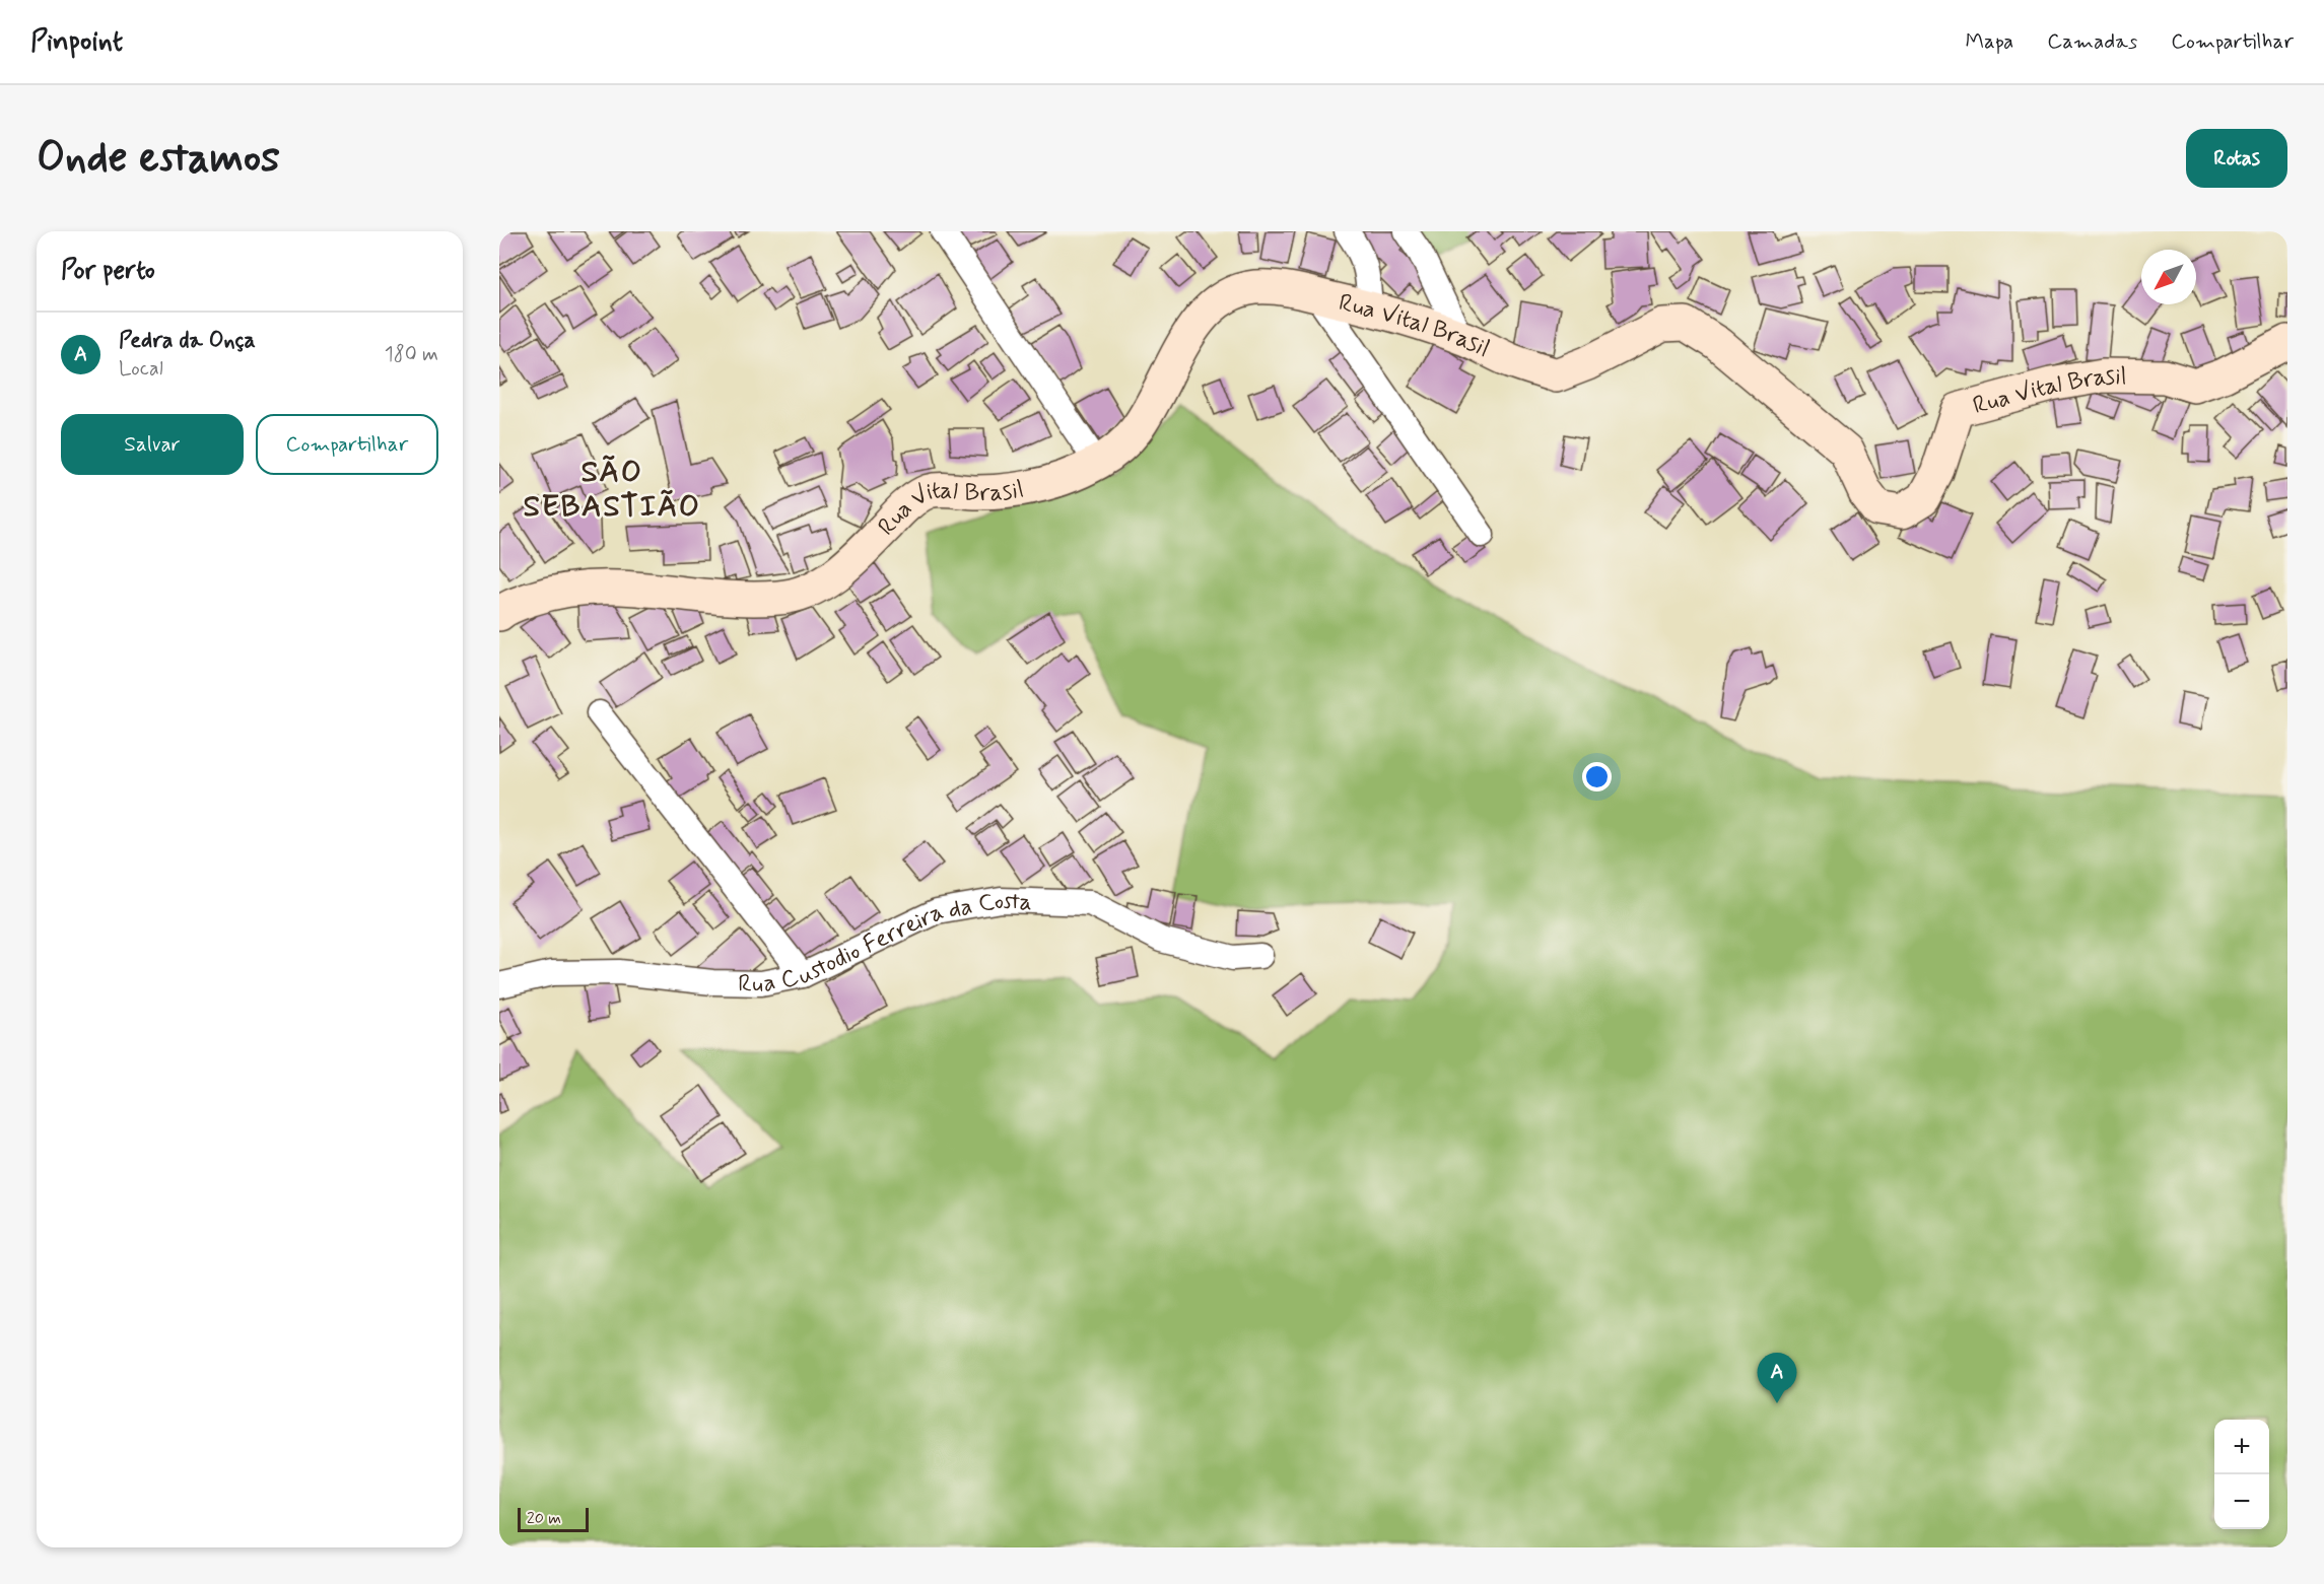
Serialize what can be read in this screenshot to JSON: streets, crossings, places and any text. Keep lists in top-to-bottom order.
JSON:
{
  "streets": {
    "street": ["Rua Vital Brasil", "Rua Custodio Ferreira da Costa"]
  },
  "districts": ["SÃO SEBASTIÃO"],
  "scale_bar": "20 m",
  "north": "bottom left",
  "page": {
    "header": "Pinpoint",
    "nav": ["Mapa", "Camadas", "Compartilhar"],
    "buttons": [
      "Rotas",
      ["Salvar", "Compartilhar"]
    ],
    "title": "Onde estamos",
    "heading": "Por perto",
    "list": [
      {
        "mark": "A",
        "name": "Pedra da Onça",
        "note": "Local",
        "value": "180 m"
      }
    ],
    "pins": "A",
    "map_buttons": ["+", "−"],
    "scale": "20 m"
  }
}
